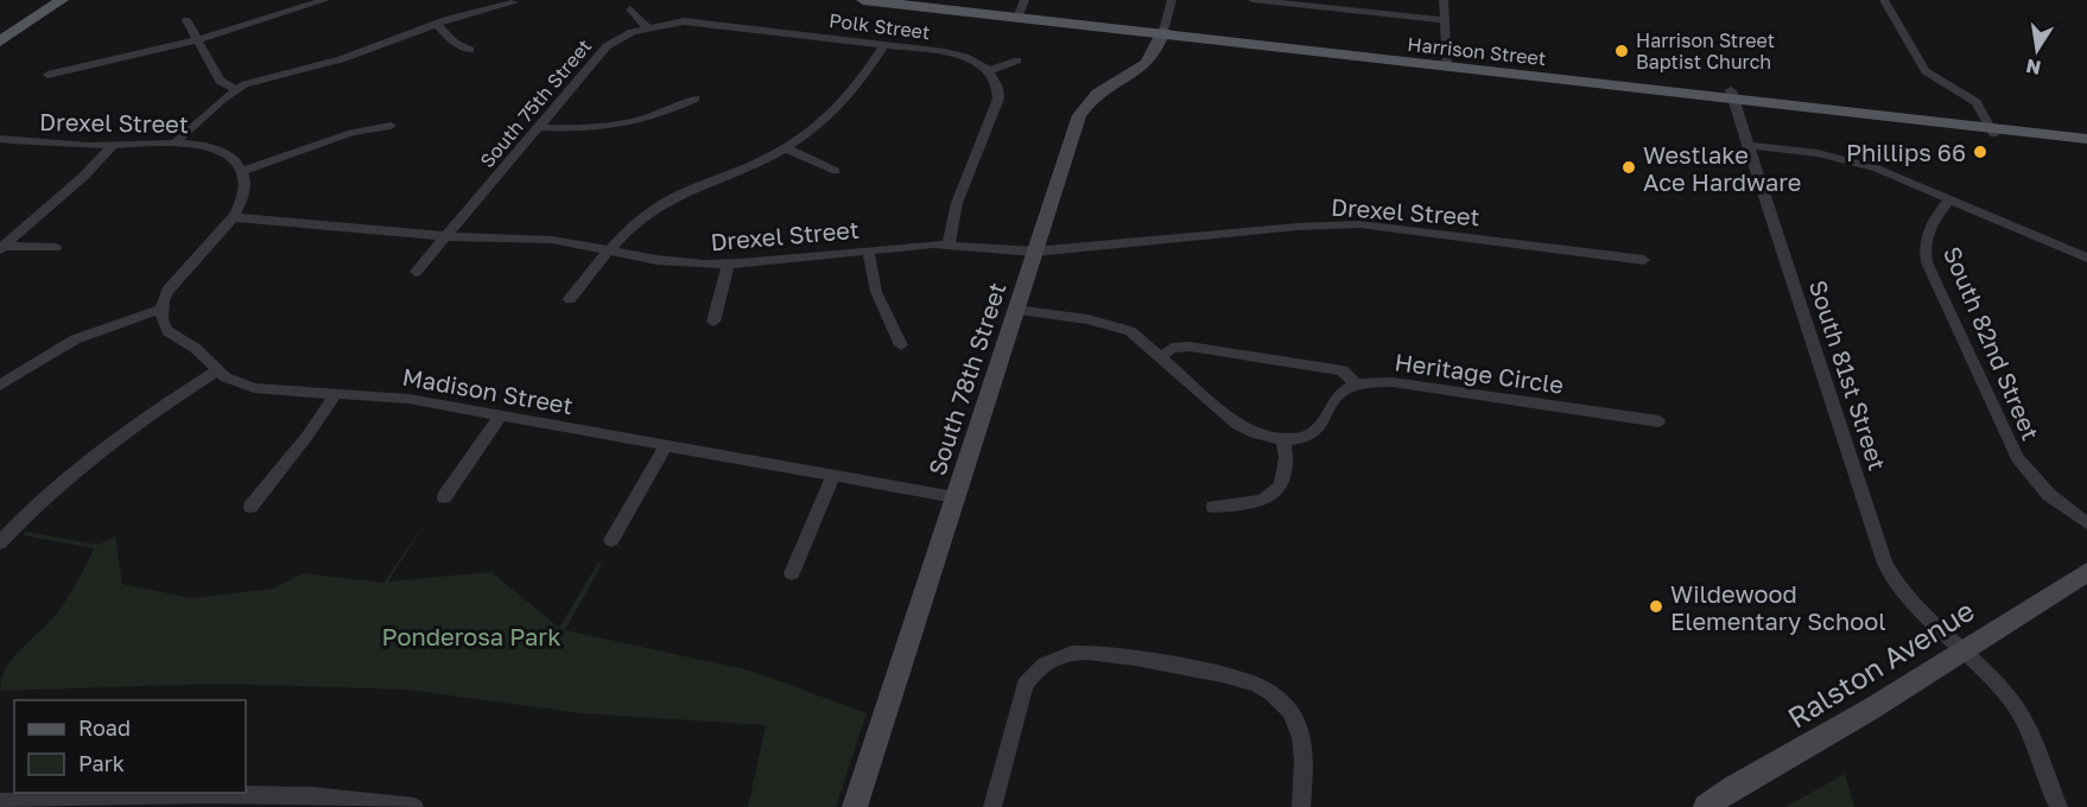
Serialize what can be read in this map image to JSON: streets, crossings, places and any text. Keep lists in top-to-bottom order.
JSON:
{
  "streets": {
    "main road": ["Harrison Street"],
    "street": [
      "Polk Street",
      "South 75th Street",
      "Drexel Street",
      "South 82nd Street",
      "Heritage Circle",
      "South 81st Street",
      "South 78th Street",
      "Madison Street",
      "Ralston Avenue"
    ]
  },
  "crossings": [
    ["Polk Street", "South 75th Street"],
    ["Harrison Street", "South 81st Street"],
    ["Harrison Street", "South 78th Street"],
    ["South 75th Street", "Drexel Street"],
    ["Drexel Street", "South 78th Street"],
    ["South 81st Street", "Ralston Avenue"],
    ["South 78th Street", "Madison Street"]
  ],
  "parks": ["Ponderosa Park"],
  "places": [
    "Harrison Street Baptist Church",
    "Phillips 66",
    "Westlake Ace Hardware",
    "Wildewood Elementary School"
  ],
  "legend": ["Road", "Park"],
  "north": "bottom"
}
